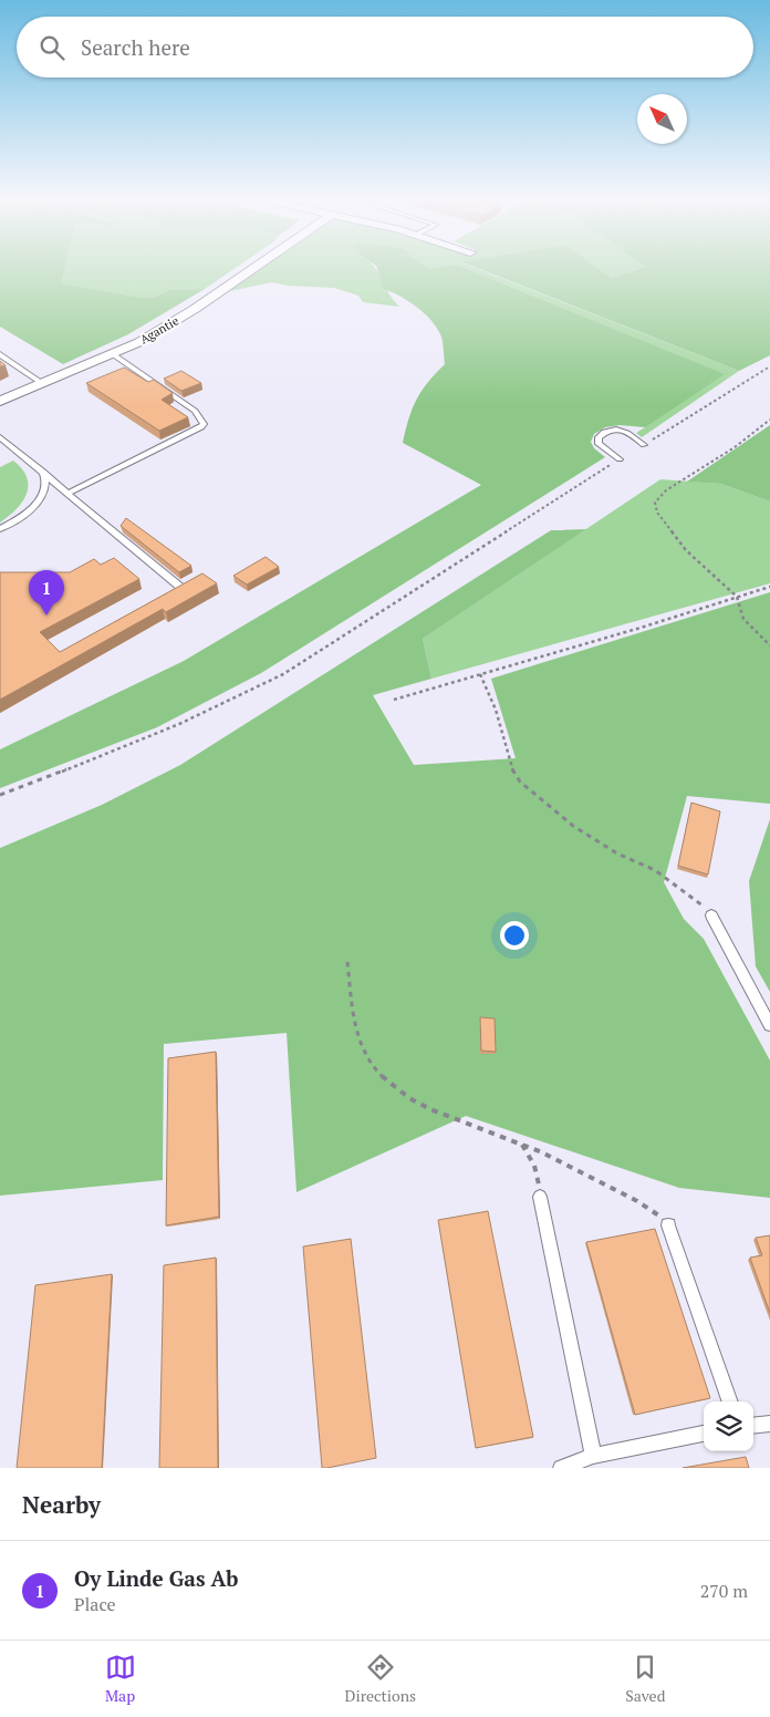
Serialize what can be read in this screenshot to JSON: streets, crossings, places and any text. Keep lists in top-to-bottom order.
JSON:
{
  "streets": {
    "street": ["Agantie"]
  },
  "north": "top left",
  "page": {
    "search": "Search here",
    "pins": "1",
    "heading": "Nearby",
    "list": [
      {
        "mark": "1",
        "name": "Oy Linde Gas Ab",
        "note": "Place",
        "value": "270 m"
      }
    ],
    "nav": ["Map", "Directions", "Saved"]
  }
}
